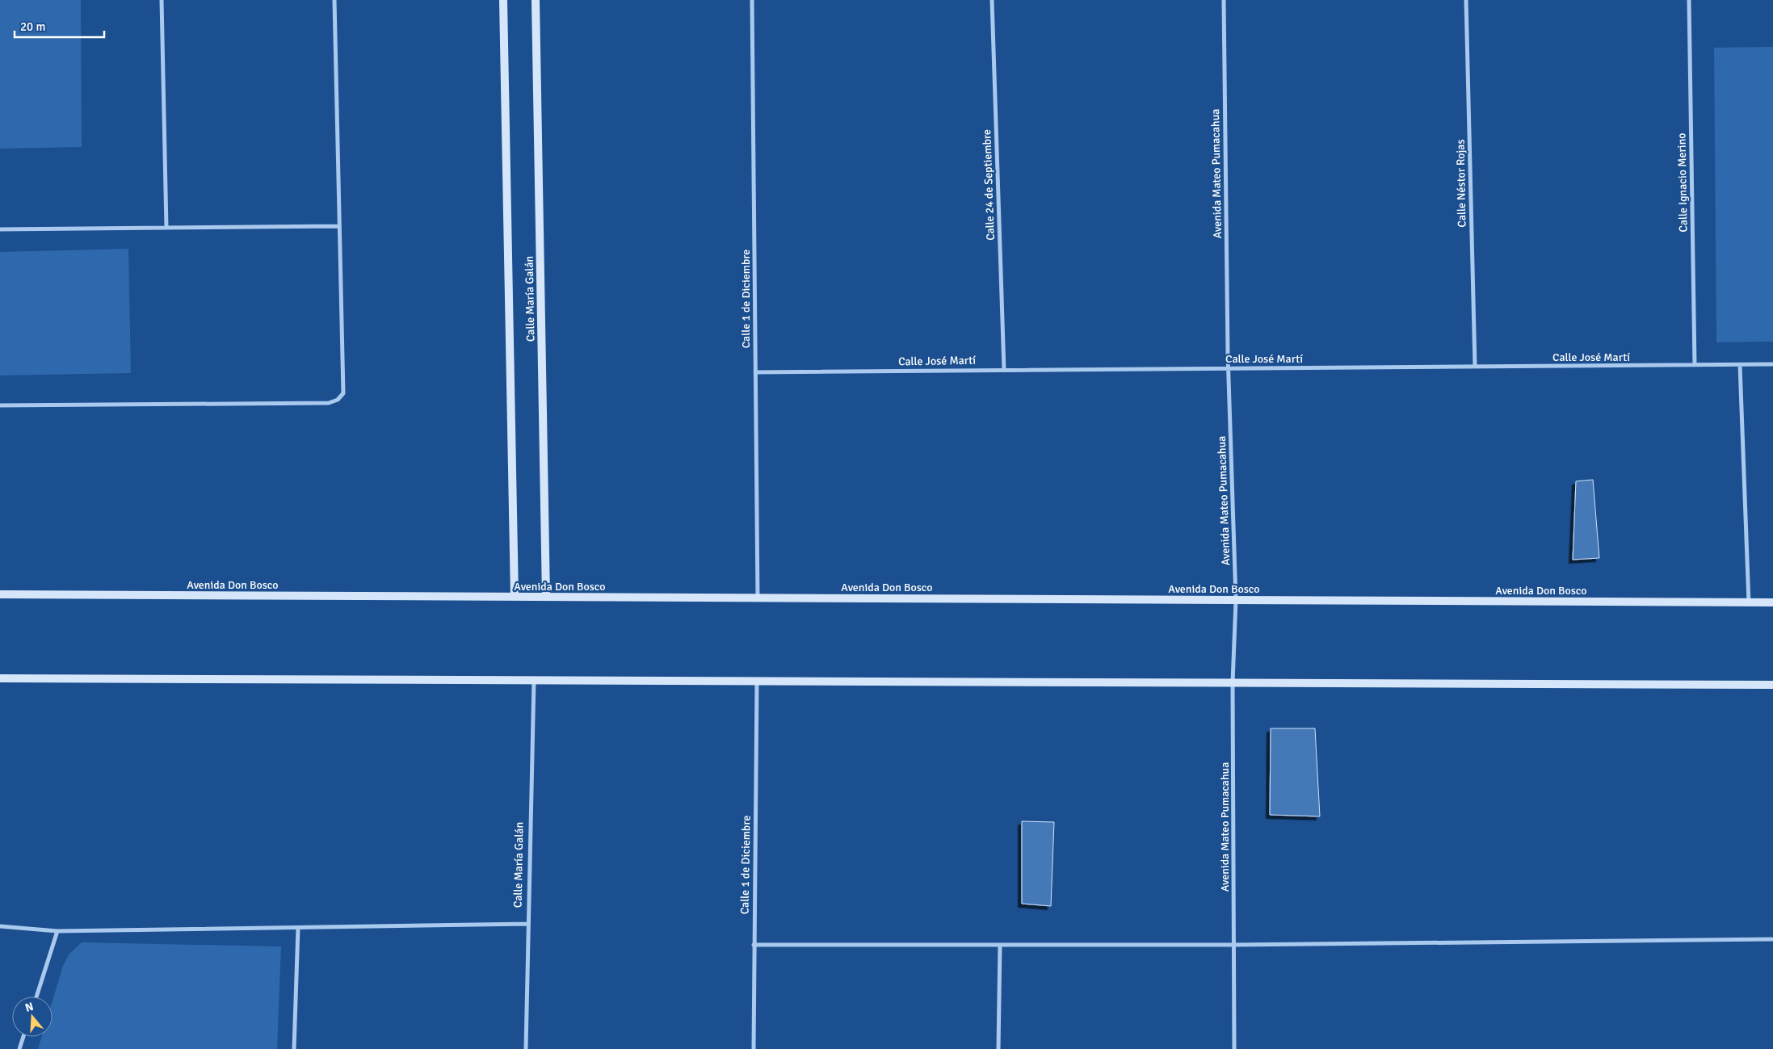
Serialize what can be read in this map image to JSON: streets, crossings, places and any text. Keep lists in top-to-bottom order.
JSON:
{
  "streets": {
    "street": [
      "Avenida Mateo Pumacahua",
      "Calle Ignacio Merino",
      "Calle Néstor Rojas",
      "Calle 24 de Septiembre",
      "Calle María Galán",
      "Calle 1 de Diciembre",
      "Calle José Martí",
      "Avenida Don Bosco"
    ]
  },
  "crossings": [
    ["Avenida Mateo Pumacahua", "Calle José Martí"],
    ["Avenida Mateo Pumacahua", "Avenida Don Bosco"],
    ["Calle Ignacio Merino", "Calle José Martí"],
    ["Calle Néstor Rojas", "Calle José Martí"],
    ["Calle 24 de Septiembre", "Calle José Martí"],
    ["Calle María Galán", "Avenida Don Bosco"],
    ["Calle 1 de Diciembre", "Calle José Martí"],
    ["Calle 1 de Diciembre", "Avenida Don Bosco"]
  ],
  "scale_bar": "20 m",
  "north": "top"
}
